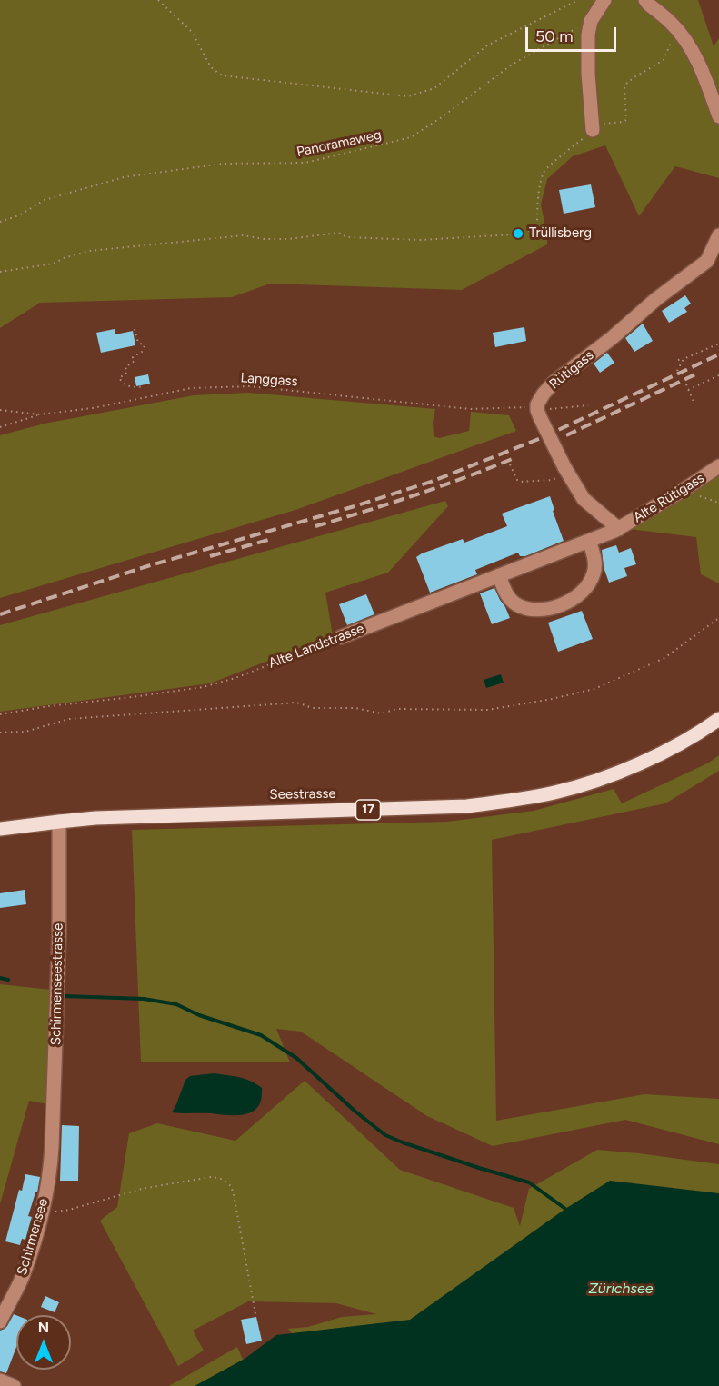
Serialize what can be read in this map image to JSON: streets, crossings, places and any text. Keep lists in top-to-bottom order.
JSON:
{
  "streets": {
    "main road": ["Seestrasse", "17"],
    "street": [
      "Rütigass",
      "Alte Rütigass",
      "Alte Landstrasse",
      "Schirmenseestrasse",
      "Schirmensee"
    ],
    "path": ["Panoramaweg", "Langgass"]
  },
  "crossings": [
    ["Rütigass", "Langgass"],
    ["Alte Rütigass", "Alte Landstrasse"],
    ["Seestrasse", "Schirmenseestrasse"],
    ["Schirmenseestrasse", "Schirmensee"]
  ],
  "water": ["Zürichsee"],
  "places": ["Trüllisberg"],
  "scale_bar": "50 m",
  "north": "top"
}
